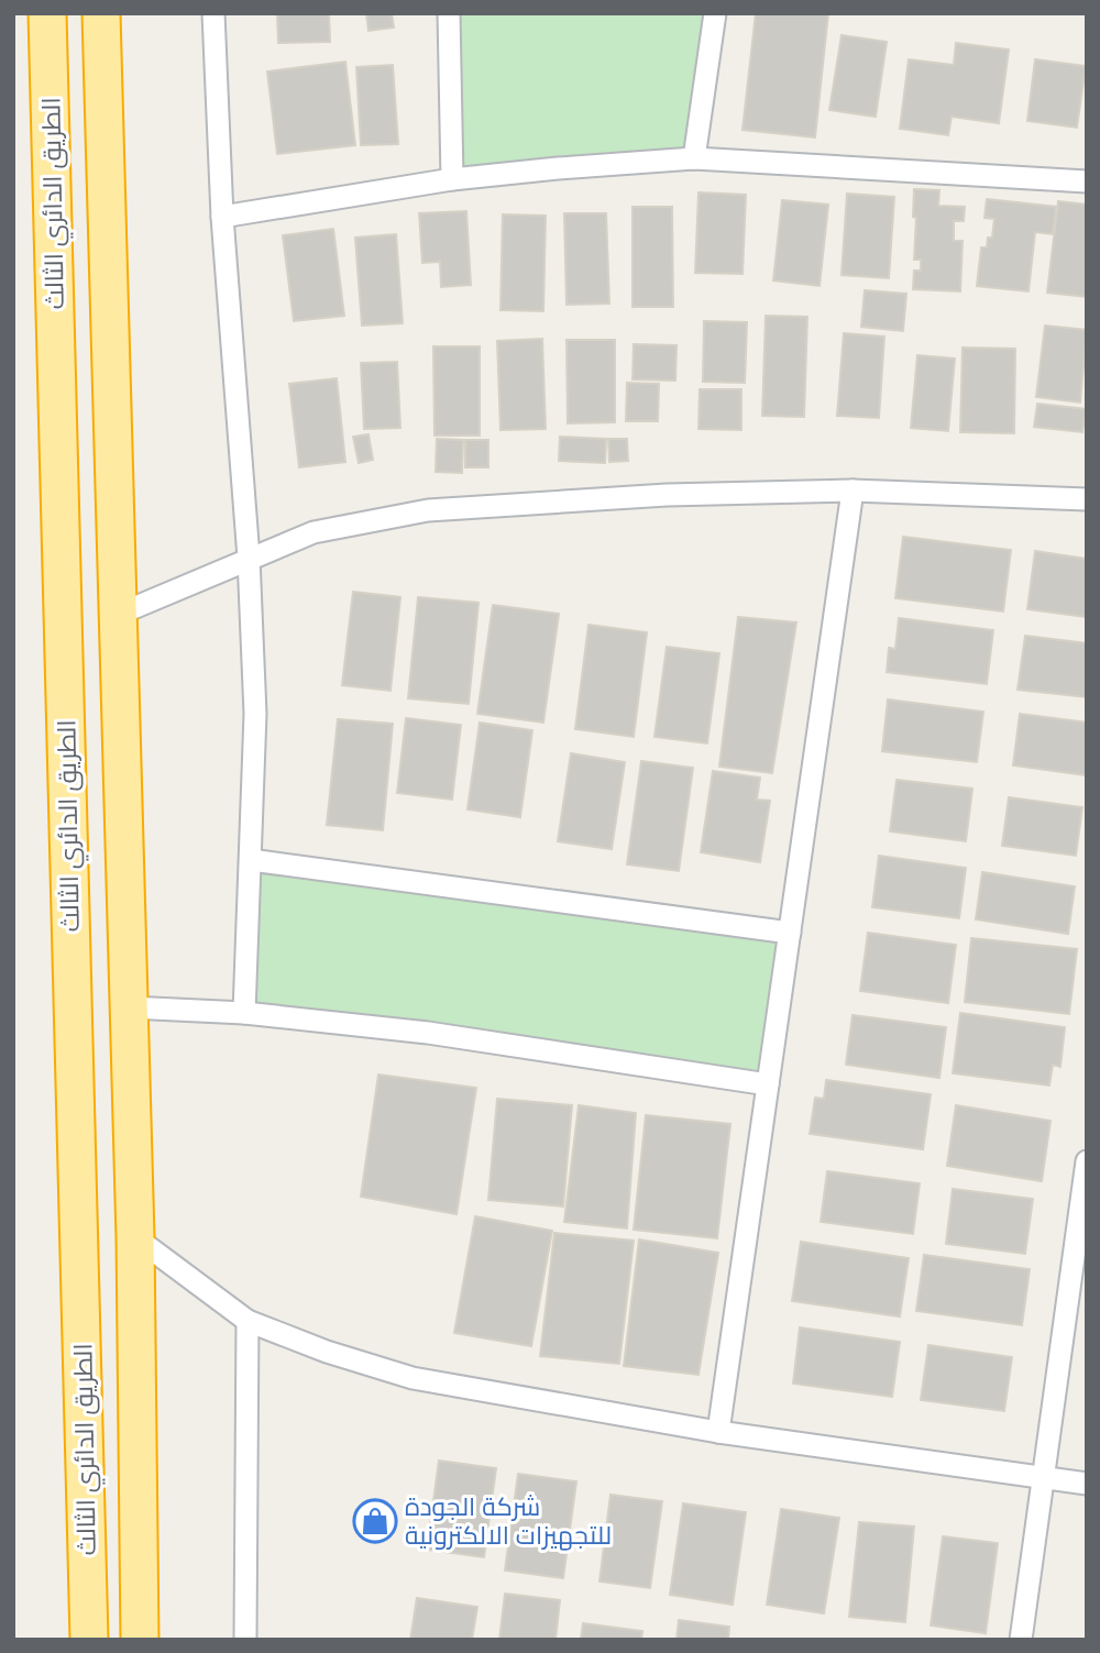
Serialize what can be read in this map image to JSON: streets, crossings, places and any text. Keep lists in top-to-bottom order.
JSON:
{
  "streets": {
    "highway": ["الطريق الدائري الثالث"]
  },
  "places": {
    "shop": ["شركة الجودة للتجهيزات الالكترونية"]
  }
}
